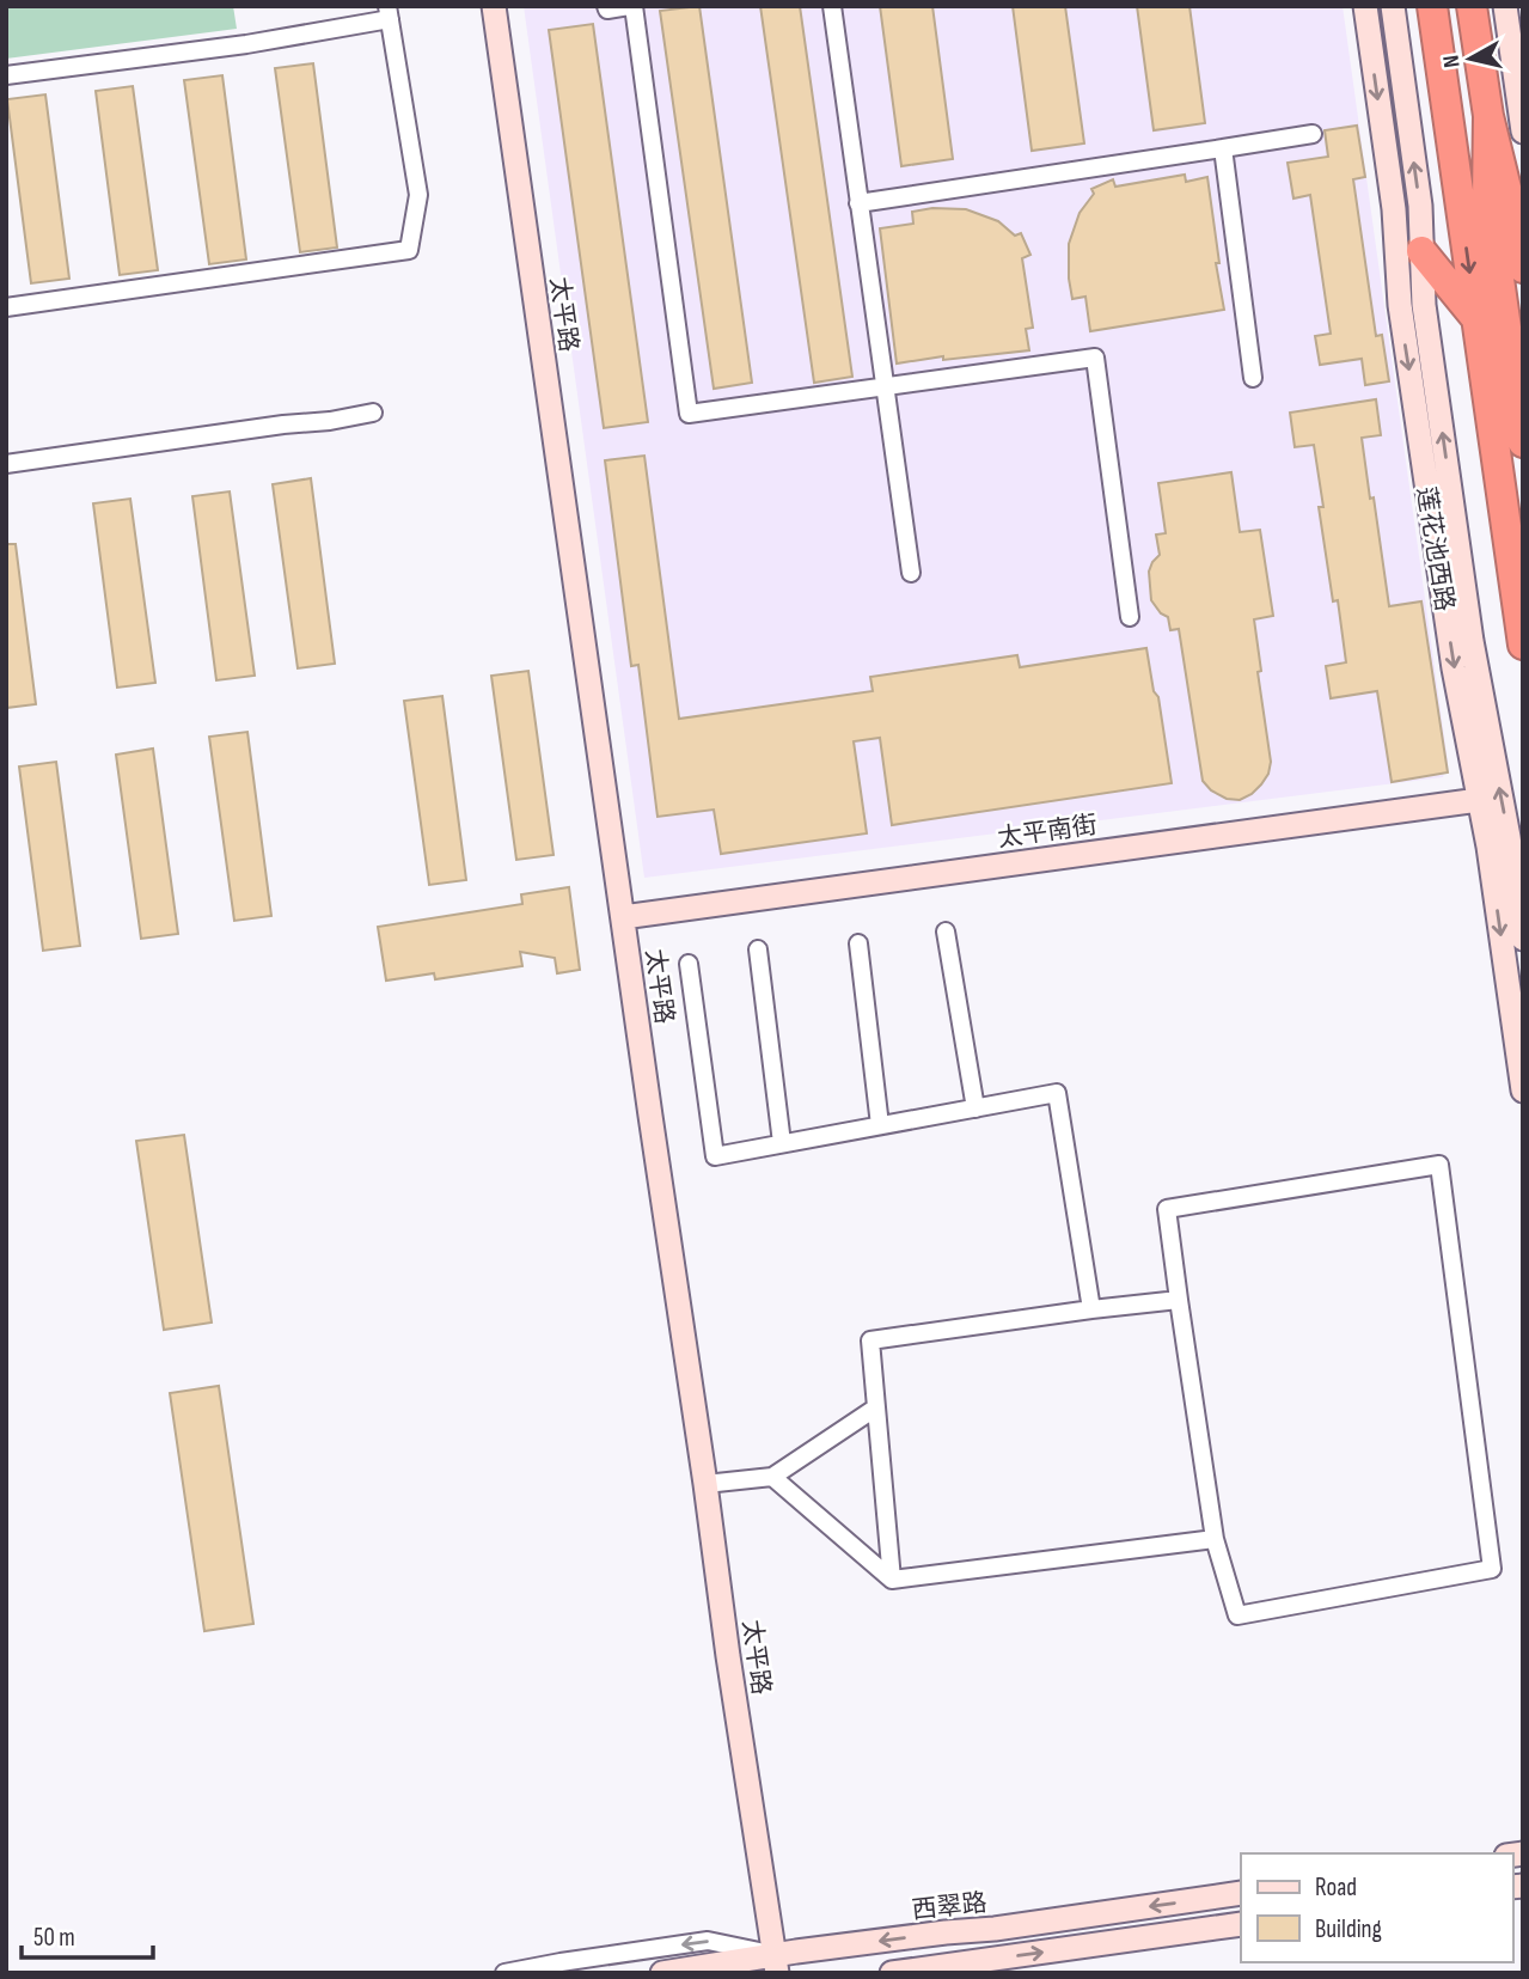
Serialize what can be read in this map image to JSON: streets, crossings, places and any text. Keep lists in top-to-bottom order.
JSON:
{
  "streets": {
    "street": [
      "太平路",
      "莲花池西路",
      "太平南街",
      "西翠路"
    ]
  },
  "crossings": [
    ["太平路", "太平南街"],
    ["太平路", "西翠路"],
    ["莲花池西路", "太平南街"]
  ],
  "legend": ["Road", "Building"],
  "scale_bar": "50 m",
  "north": "left"
}
